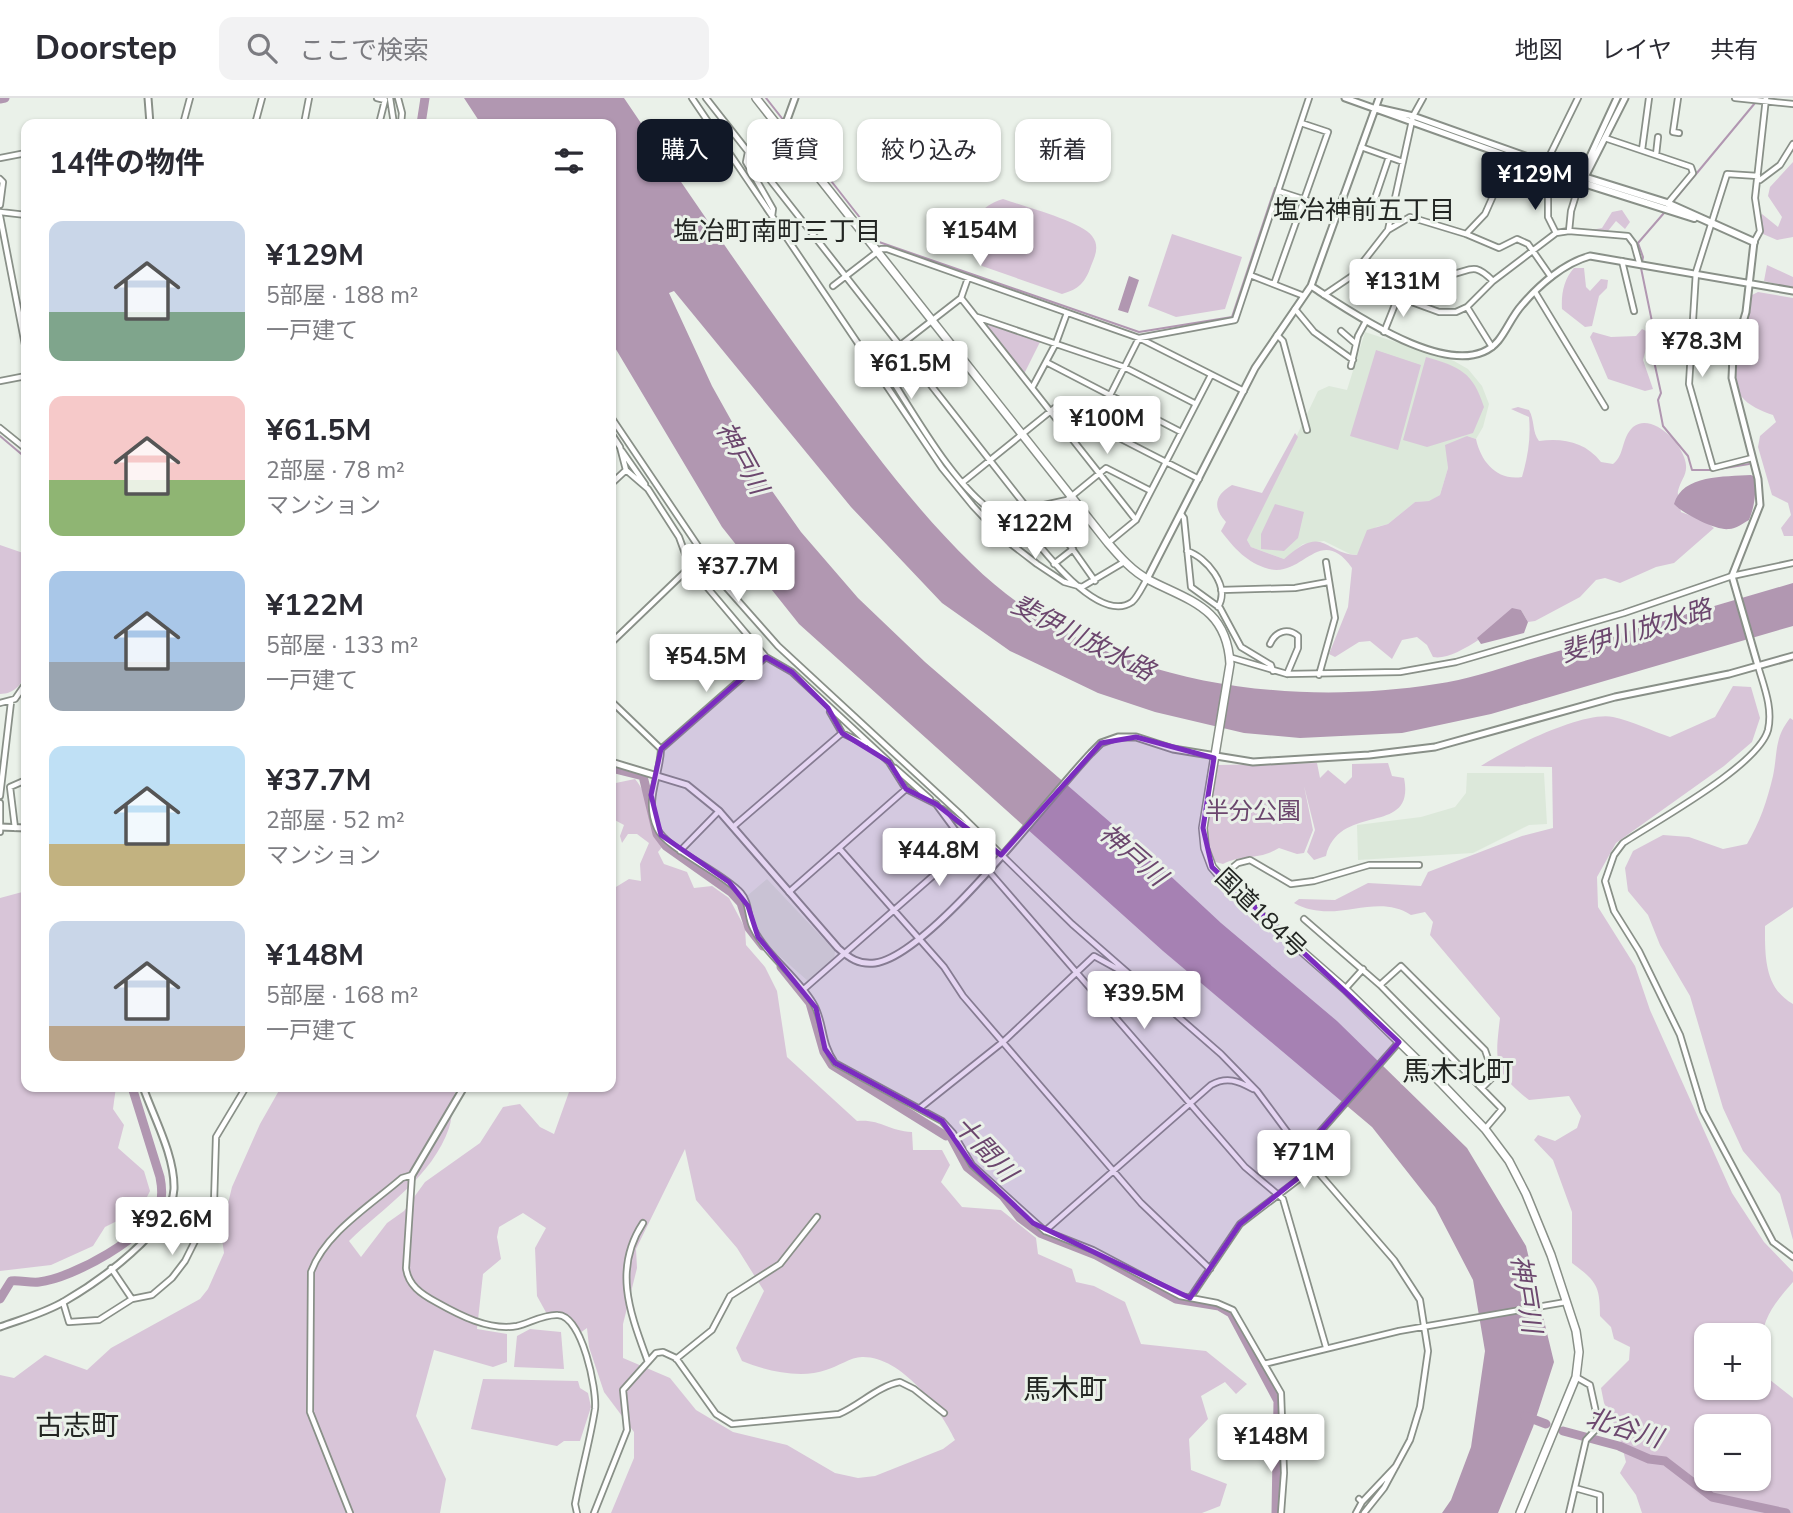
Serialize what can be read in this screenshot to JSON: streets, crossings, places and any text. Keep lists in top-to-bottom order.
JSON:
{
  "streets": {
    "highway": ["国道184号"]
  },
  "districts": [
    "塩冶神前五丁目",
    "塩冶町南町三丁目",
    "馬木北町",
    "馬木町",
    "古志町"
  ],
  "water": [
    "神戸川",
    "斐伊川放水路",
    "十間川",
    "北谷川"
  ],
  "parks": ["半分公園"],
  "page": {
    "header": "Doorstep",
    "search": "ここで検索",
    "nav": ["地図", "レイヤ", "共有"],
    "chip": [
      "購入",
      "賃貸",
      "絞り込み",
      "新着"
    ],
    "heading": "14件の物件",
    "price": [
      "¥129M",
      "¥154M",
      "¥131M",
      "¥78.3M",
      "¥61.5M",
      "¥100M",
      "¥122M",
      "¥37.7M",
      "¥54.5M",
      "¥44.8M",
      "¥39.5M",
      "¥71M",
      "¥92.6M",
      "¥148M"
    ],
    "list": [
      {
        "name": "¥129M",
        "note": "5部屋 · 188 m² · 一戸建て"
      },
      {
        "name": "¥61.5M",
        "note": "2部屋 · 78 m² · マンション"
      },
      {
        "name": "¥122M",
        "note": "5部屋 · 133 m² · 一戸建て"
      },
      {
        "name": "¥37.7M",
        "note": "2部屋 · 52 m² · マンション"
      },
      {
        "name": "¥148M",
        "note": "5部屋 · 168 m² · 一戸建て"
      }
    ],
    "map_buttons": ["+", "−"]
  }
}
